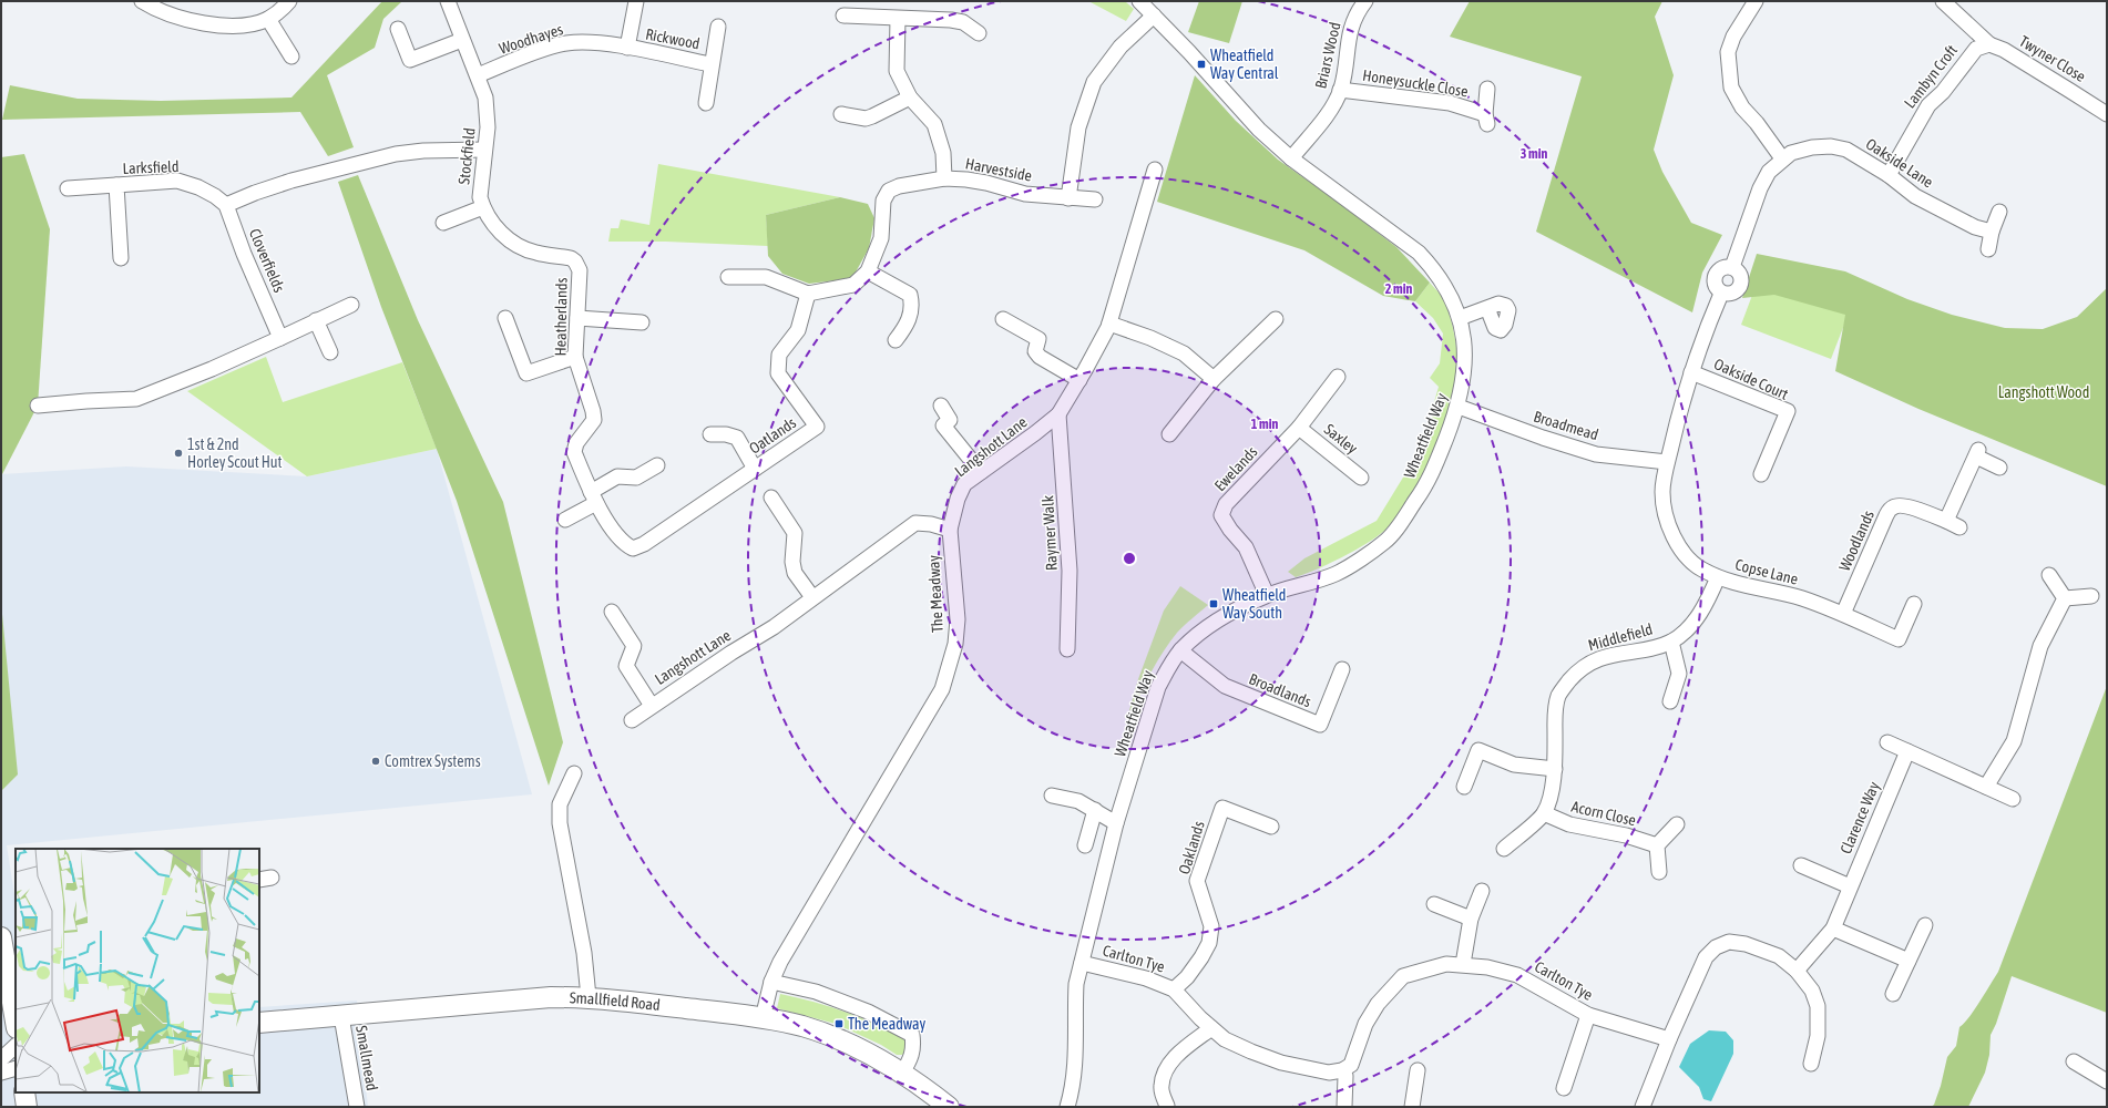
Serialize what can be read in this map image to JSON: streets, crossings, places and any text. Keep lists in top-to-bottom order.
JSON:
{
  "streets": {
    "street": [
      "Woodhayes",
      "Rickwood",
      "Briars Wood",
      "Twyner Close",
      "Lambyn Croft",
      "Honeysuckle Close",
      "Stockfield",
      "Oakside Lane",
      "Larksfield",
      "Harvestside",
      "Cloverfields",
      "Heatherlands",
      "Oakside Court",
      "Broadmead",
      "Oatlands",
      "Wheatfield Way",
      "Saxley",
      "Langshott Lane",
      "Ewelands",
      "Raymer Walk",
      "Woodlands",
      "Copse Lane",
      "The Meadway",
      "Middlefield",
      "Broadlands",
      "Acorn Close",
      "Clarence Way",
      "Oaklands",
      "Carlton Tye",
      "Smallfield Road",
      "Smallmead"
    ]
  },
  "crossings": [
    ["Woodhayes", "Rickwood"],
    ["Woodhayes", "Stockfield"],
    ["Briars Wood", "Honeysuckle Close"],
    ["Briars Wood", "Wheatfield Way"],
    ["Twyner Close", "Lambyn Croft"],
    ["Lambyn Croft", "Oakside Lane"],
    ["Stockfield", "Heatherlands"],
    ["Larksfield", "Cloverfields"],
    ["Harvestside", "Oatlands"],
    ["Heatherlands", "Oatlands"],
    ["Broadmead", "Wheatfield Way"],
    ["Broadmead", "Copse Lane"],
    ["Wheatfield Way", "Ewelands"],
    ["Wheatfield Way", "Broadlands"],
    ["Wheatfield Way", "Carlton Tye"],
    ["Saxley", "Ewelands"],
    ["Langshott Lane", "Raymer Walk"],
    ["Langshott Lane", "The Meadway"],
    ["Woodlands", "Copse Lane"],
    ["Copse Lane", "Middlefield"],
    ["The Meadway", "Smallfield Road"],
    ["Middlefield", "Acorn Close"],
    ["Oaklands", "Carlton Tye"],
    ["Smallfield Road", "Smallmead"]
  ],
  "parks": ["Langshott Wood"],
  "places": {
    "transit": ["Wheatfield Way Central", "Wheatfield Way South", "The Meadway"],
    "other": ["1st & 2nd Horley Scout Hut", "Comtrex Systems"]
  },
  "rings": ["3 min", "2 min", "1 min"]
}
